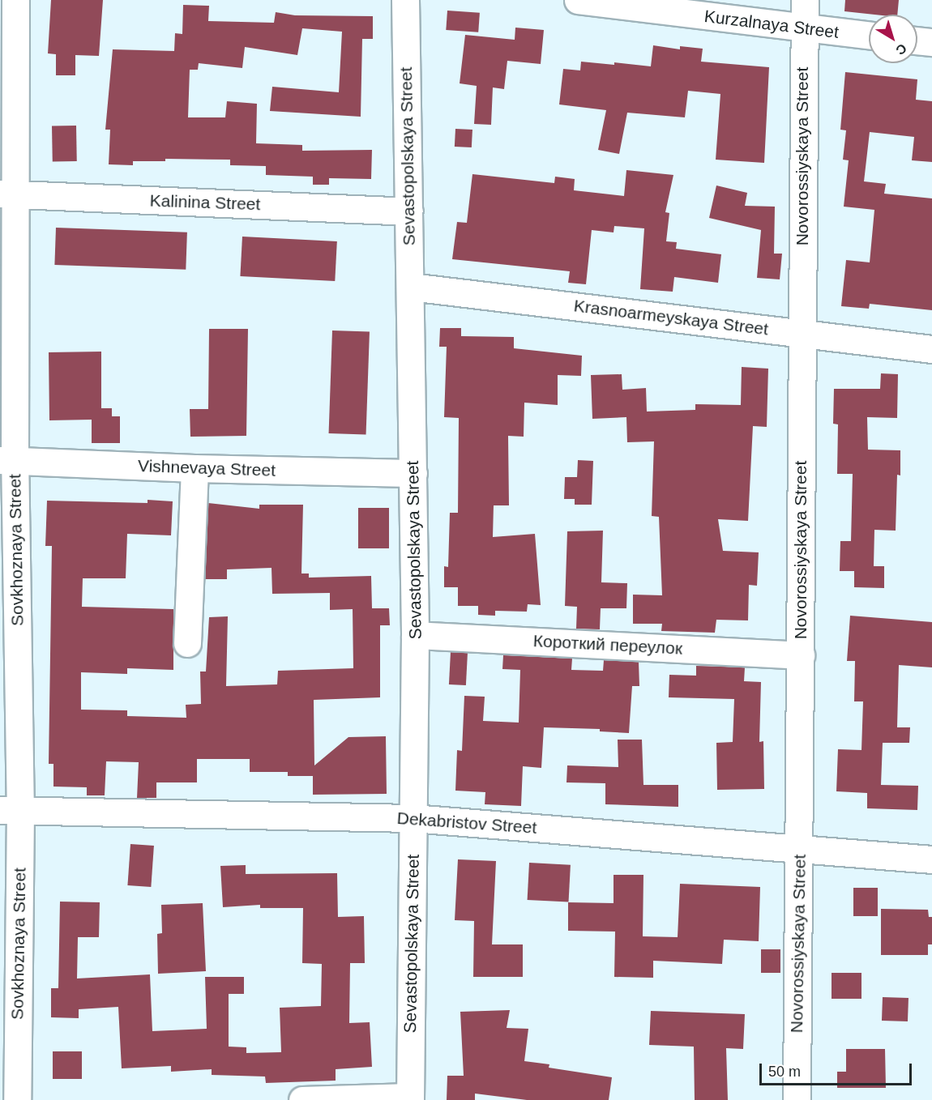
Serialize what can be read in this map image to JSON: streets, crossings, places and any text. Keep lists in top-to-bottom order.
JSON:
{
  "streets": {
    "street": [
      "Kurzalnaya Street",
      "Sevastopolskaya Street",
      "Novorossiyskaya Street",
      "Kalinina Street",
      "Krasnoarmeyskaya Street",
      "Vishnevaya Street",
      "Sovkhoznaya Street",
      "Короткий переулок",
      "Dekabristov Street"
    ]
  },
  "crossings": [
    ["Kurzalnaya Street", "Novorossiyskaya Street"],
    ["Sevastopolskaya Street", "Kalinina Street"],
    ["Sevastopolskaya Street", "Krasnoarmeyskaya Street"],
    ["Sevastopolskaya Street", "Vishnevaya Street"],
    ["Sevastopolskaya Street", "Короткий переулок"],
    ["Sevastopolskaya Street", "Dekabristov Street"],
    ["Novorossiyskaya Street", "Krasnoarmeyskaya Street"],
    ["Novorossiyskaya Street", "Короткий переулок"],
    ["Novorossiyskaya Street", "Dekabristov Street"],
    ["Kalinina Street", "Sovkhoznaya Street"],
    ["Vishnevaya Street", "Sovkhoznaya Street"],
    ["Sovkhoznaya Street", "Dekabristov Street"]
  ],
  "scale_bar": "50 m",
  "north": "bottom right"
}
